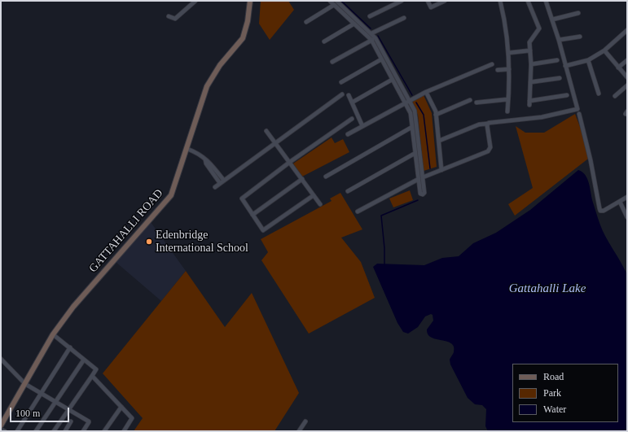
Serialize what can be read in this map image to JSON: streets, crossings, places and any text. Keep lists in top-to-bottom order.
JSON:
{
  "streets": {
    "main road": ["GATTAHALLI ROAD"]
  },
  "water": ["Gattahalli Lake"],
  "places": ["Edenbridge International School"],
  "legend": ["Road", "Park", "Water"],
  "scale_bar": "100 m"
}
